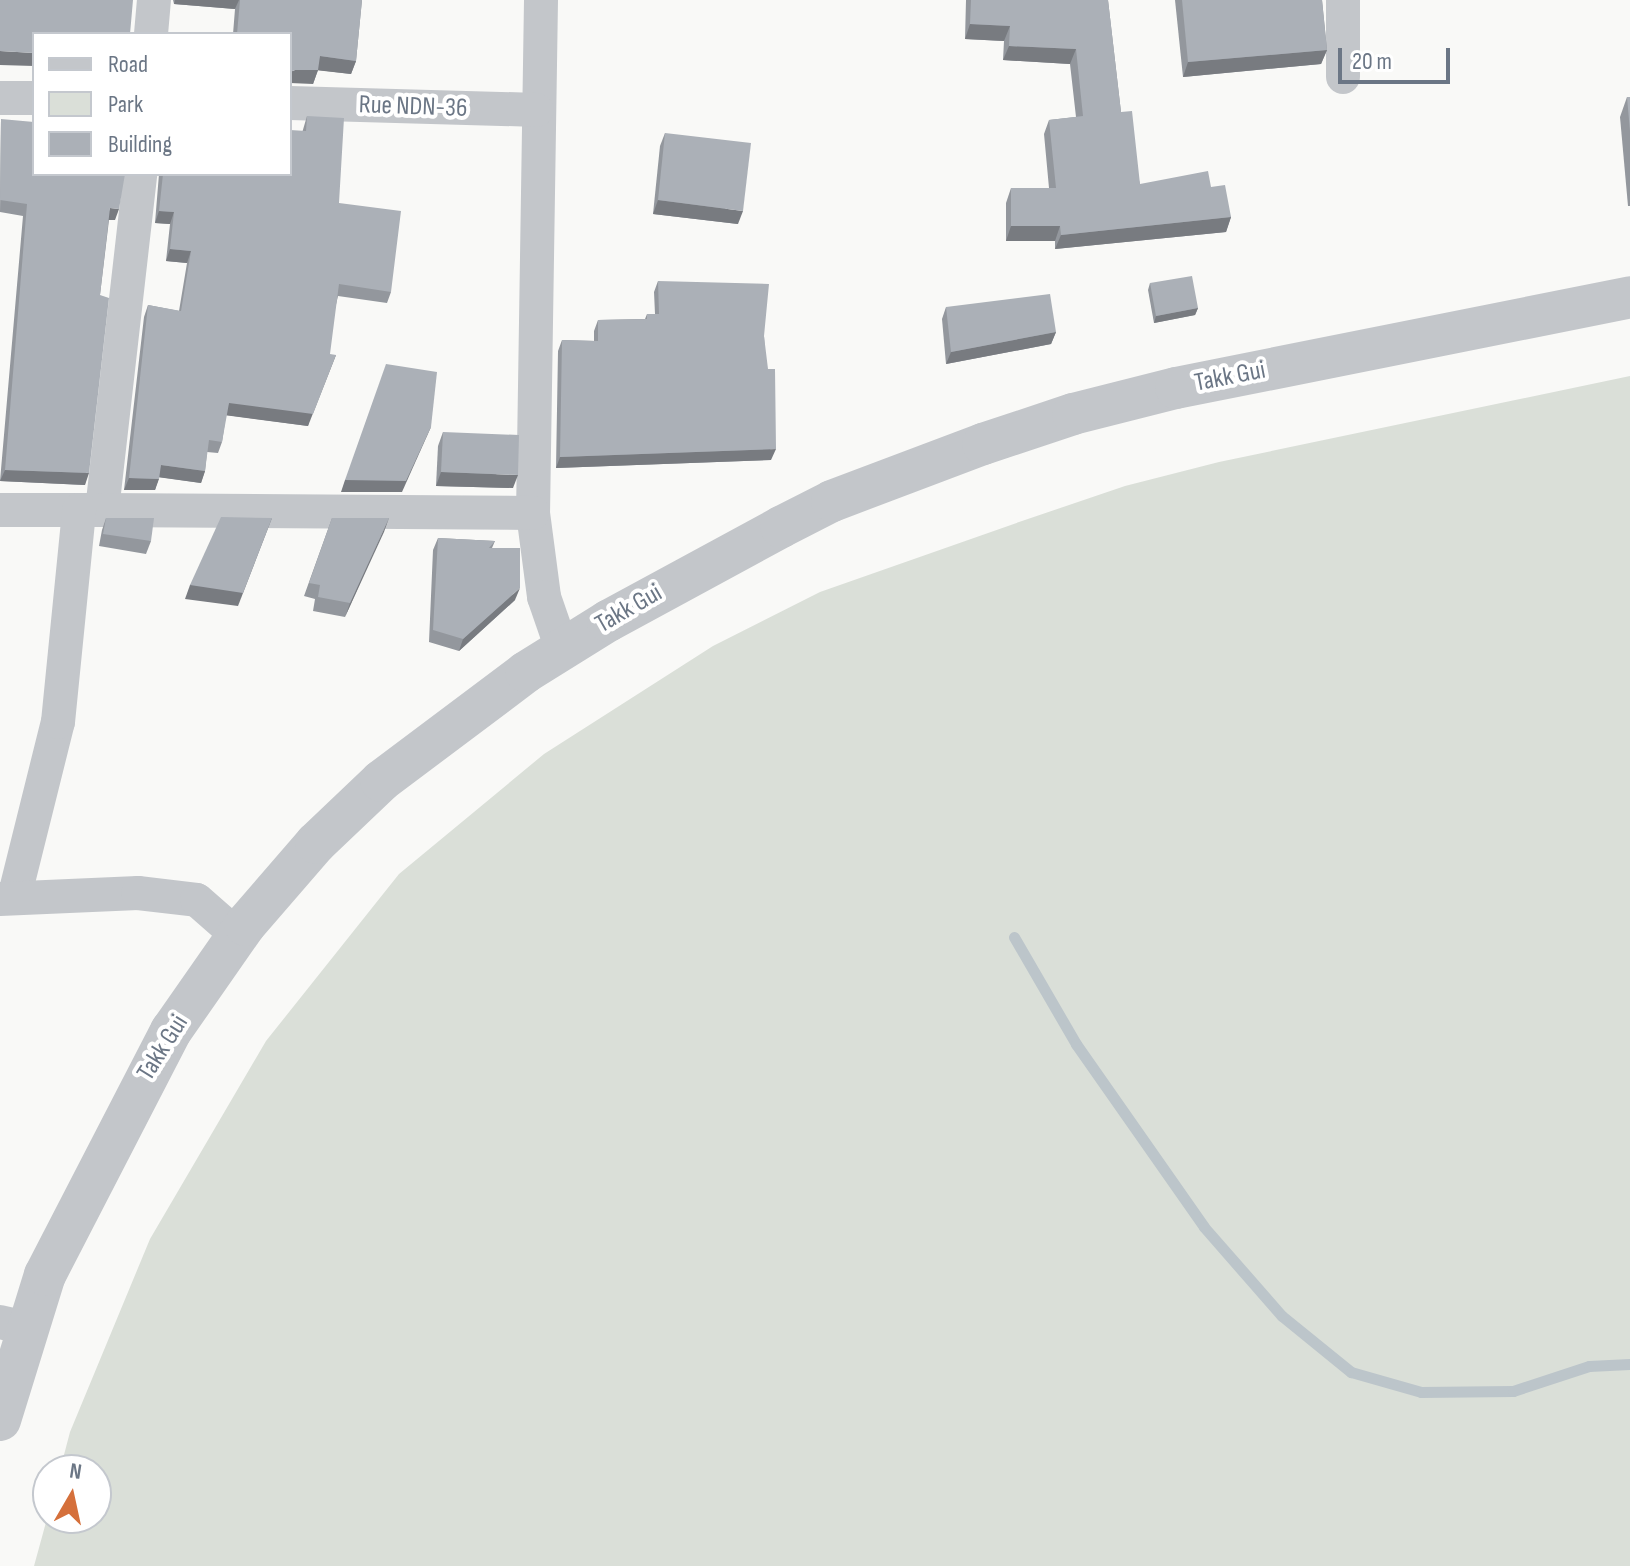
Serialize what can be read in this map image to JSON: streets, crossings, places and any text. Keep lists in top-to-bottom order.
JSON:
{
  "streets": {
    "street": ["Rue NDN-36", "Takk Gui"]
  },
  "legend": ["Road", "Park", "Building"],
  "scale_bar": "20 m",
  "north": "top"
}
